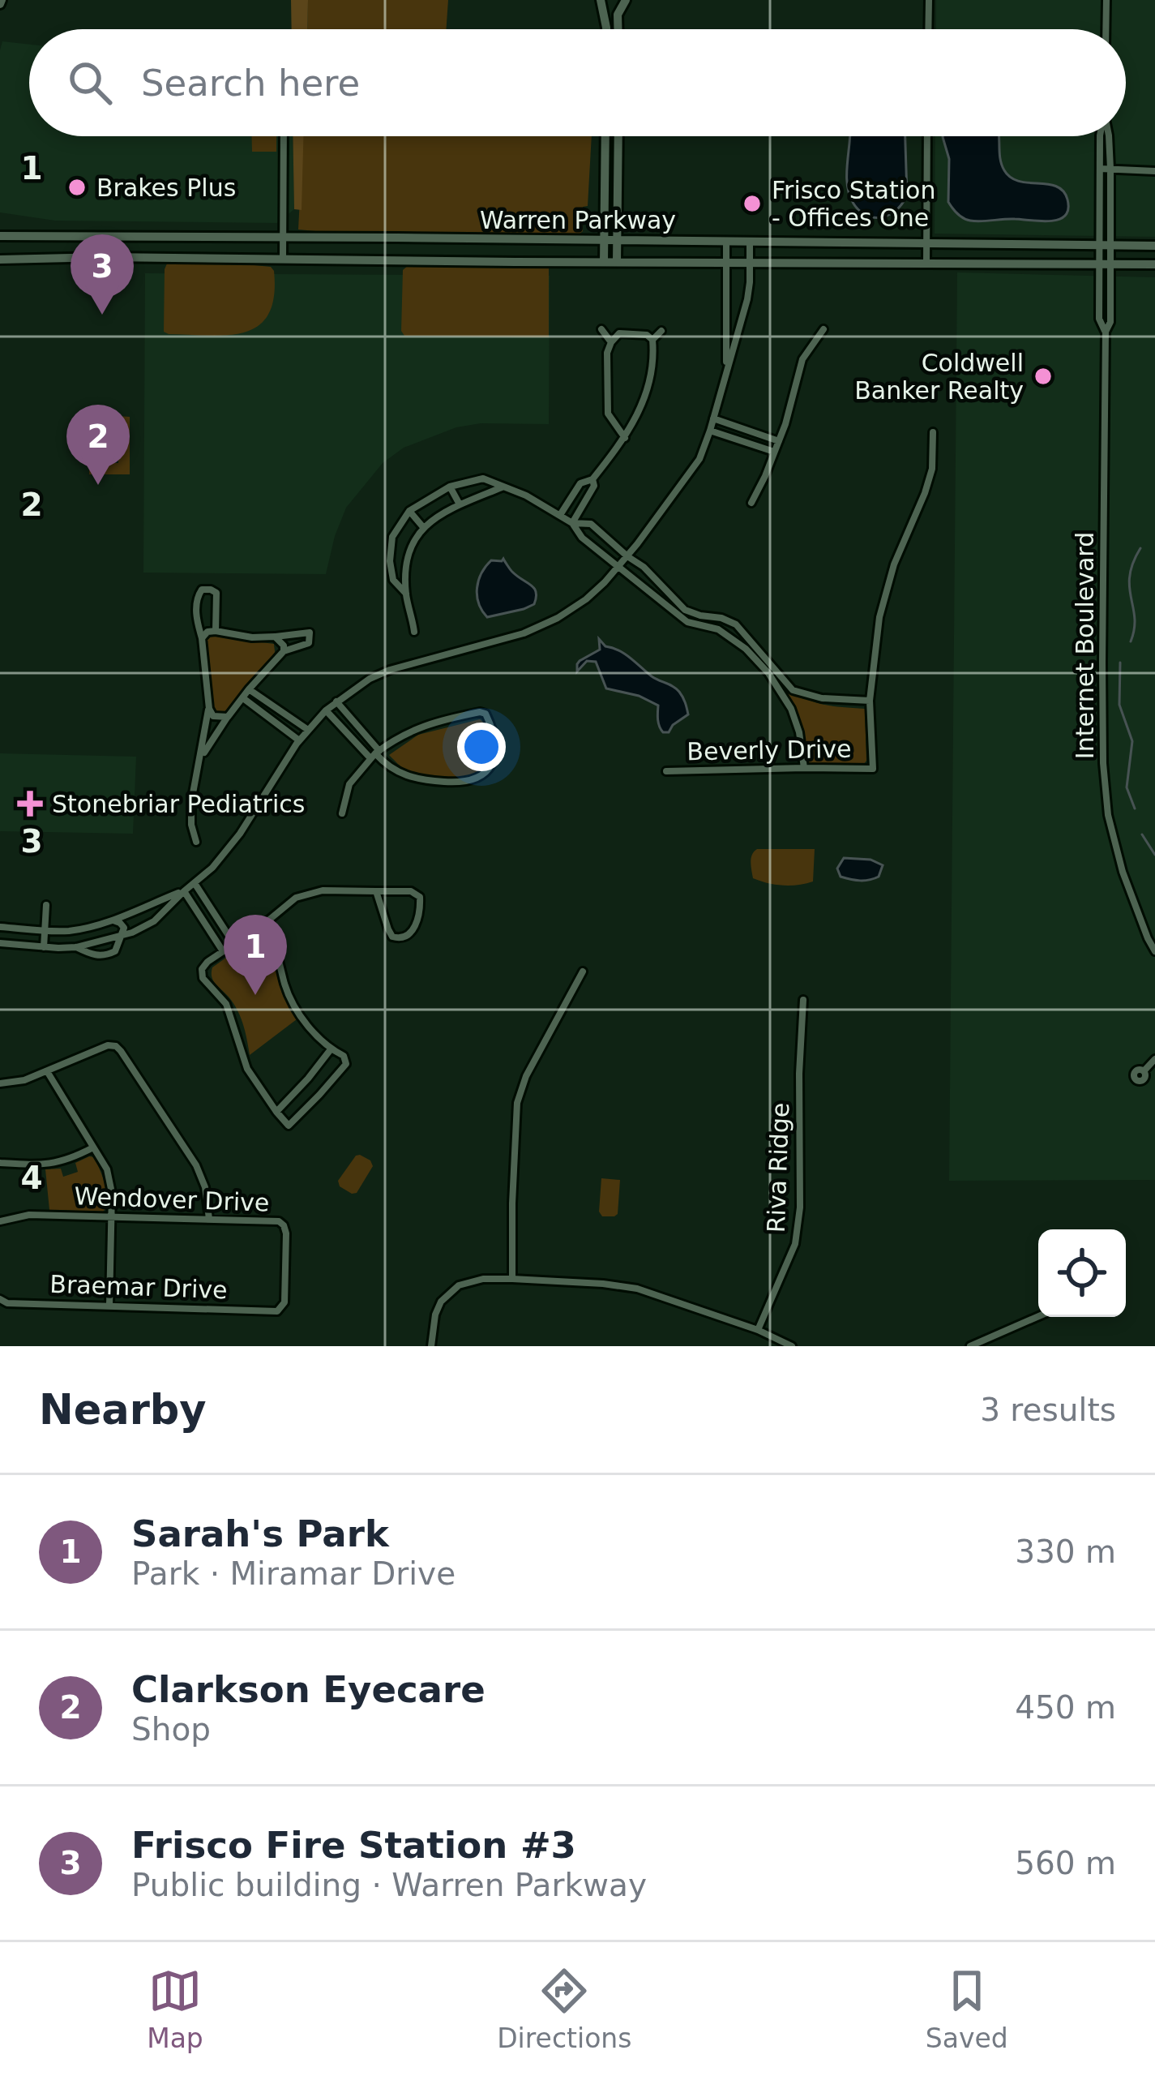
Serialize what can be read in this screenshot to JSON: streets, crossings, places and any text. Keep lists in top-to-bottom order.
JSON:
{
  "streets": {
    "main road": ["Warren Parkway"],
    "street": [
      "Internet Boulevard",
      "Beverly Drive",
      "Riva Ridge",
      "Wendover Drive",
      "Braemar Drive"
    ]
  },
  "crossings": [
    ["Warren Parkway", "Internet Boulevard"],
    ["Wendover Drive", "Braemar Drive"]
  ],
  "places": {
    "other": ["Brakes Plus", "Frisco Station - Offices One", "Coldwell Banker Realty"],
    "health": ["Stonebriar Pediatrics"]
  },
  "page": {
    "search": "Search here",
    "pins": ["3", "2", "1"],
    "heading": ["Nearby", "3 results"],
    "list": [
      {
        "mark": "1",
        "name": "Sarah's Park",
        "note": "Park · Miramar Drive",
        "value": "330 m"
      },
      {
        "mark": "2",
        "name": "Clarkson Eyecare",
        "note": "Shop",
        "value": "450 m"
      },
      {
        "mark": "3",
        "name": "Frisco Fire Station #3",
        "note": "Public building · Warren Parkway",
        "value": "560 m"
      }
    ],
    "nav": ["Map", "Directions", "Saved"]
  },
  "grid": {
    "rows": [
      "1",
      "2",
      "3",
      "4"
    ]
  }
}
